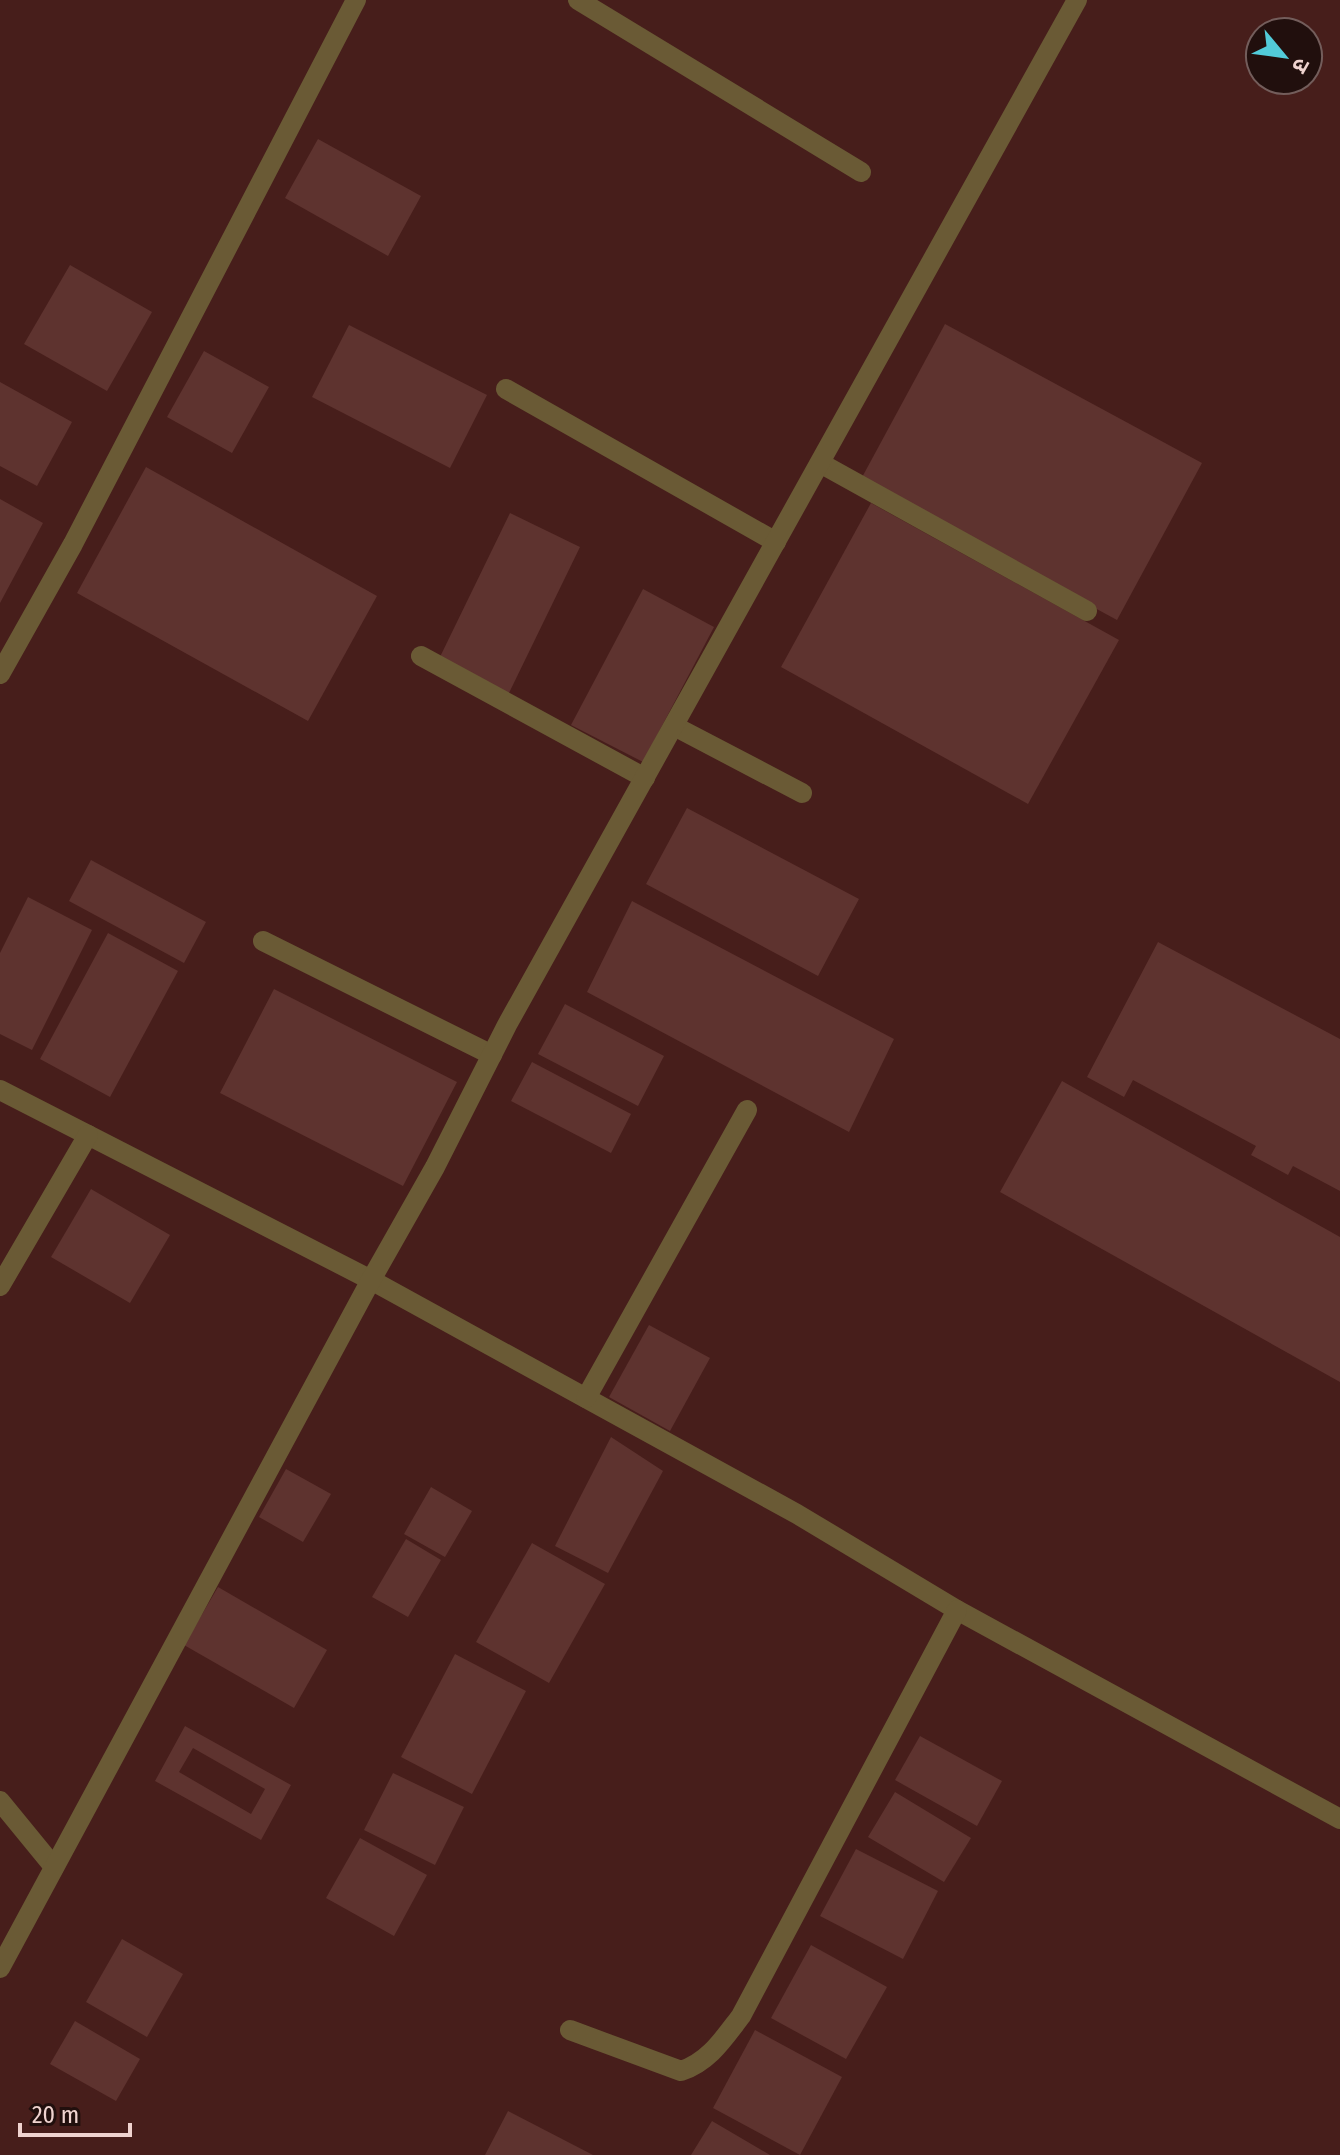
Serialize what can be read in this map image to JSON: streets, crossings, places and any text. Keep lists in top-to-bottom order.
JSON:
{
  "scale_bar": "20 m",
  "north": "bottom right"
}
